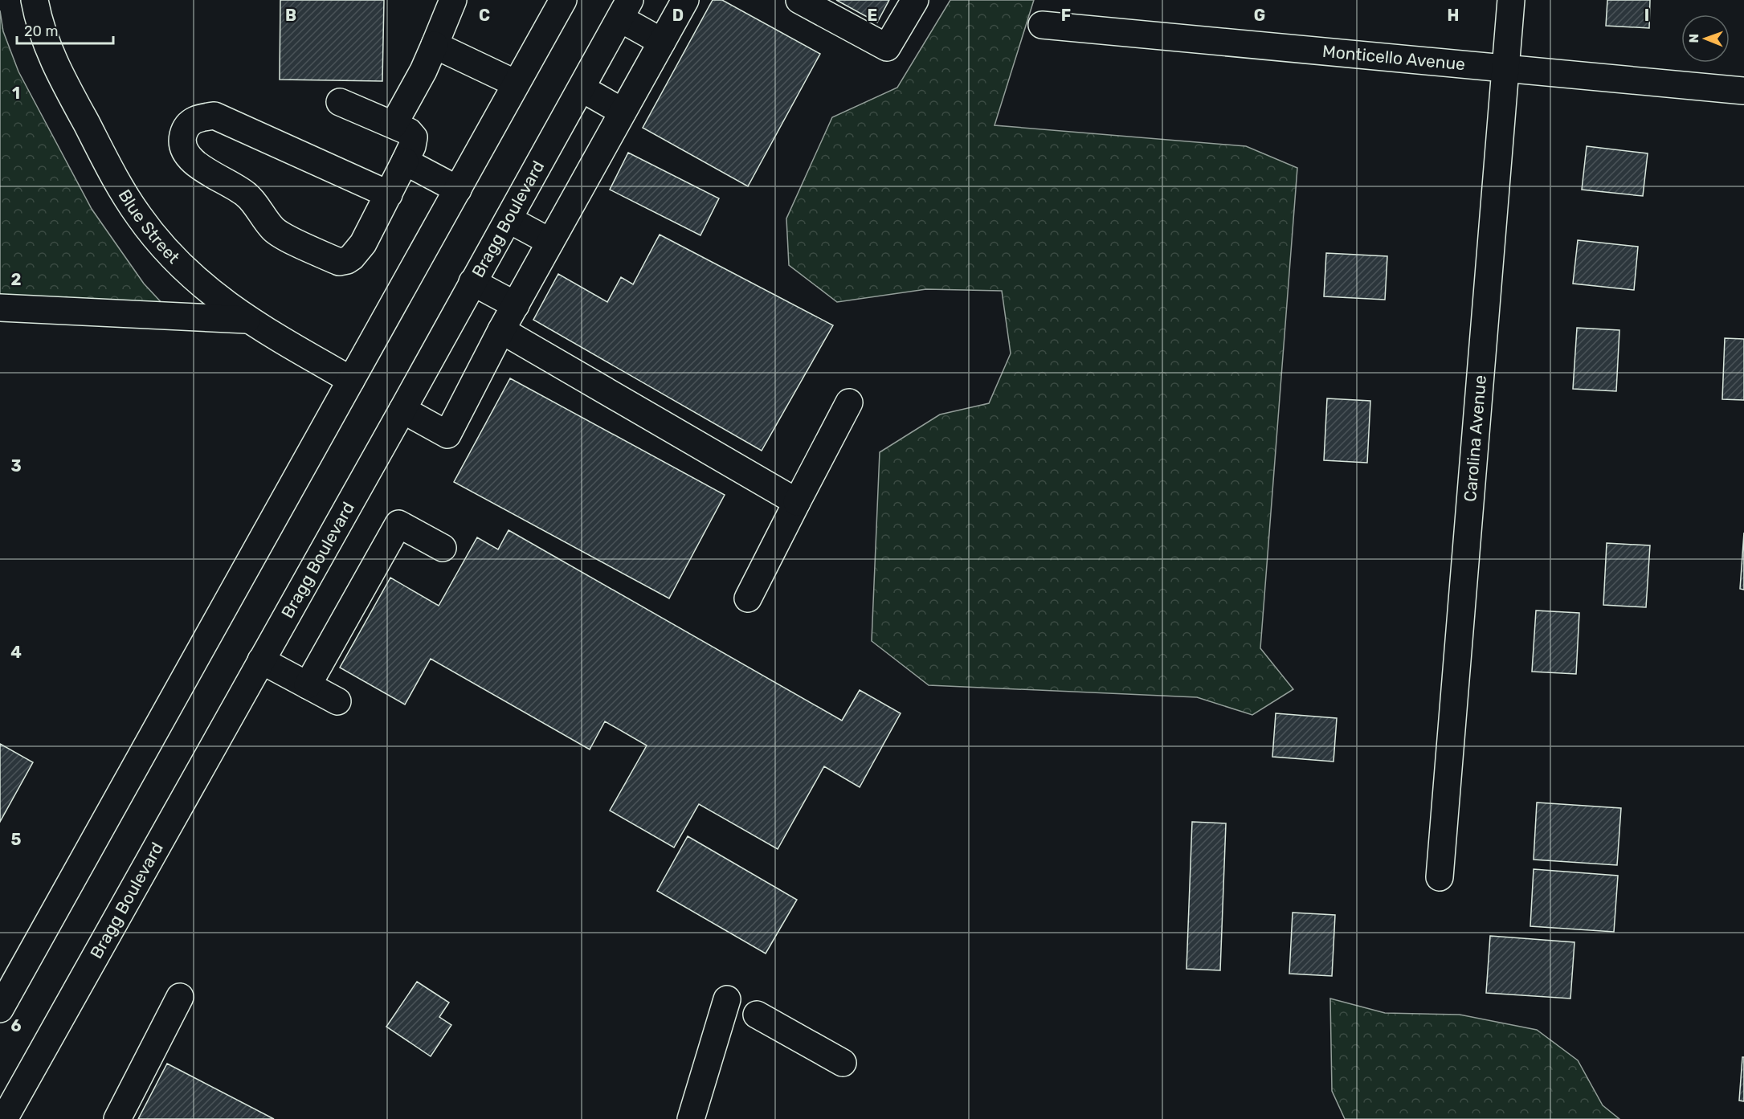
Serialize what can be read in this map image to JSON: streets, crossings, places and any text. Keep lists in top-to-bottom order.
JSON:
{
  "streets": {
    "main road": [
      "Monticello Avenue",
      "Bragg Boulevard",
      "Blue Street",
      "Carolina Avenue"
    ]
  },
  "crossings": [
    ["Monticello Avenue", "Carolina Avenue"]
  ],
  "scale_bar": "20 m",
  "north": "left",
  "grid": {
    "columns": [
      "B",
      "C",
      "D",
      "E",
      "F",
      "G",
      "H",
      "I"
    ],
    "rows": [
      "1",
      "2",
      "3",
      "4",
      "5",
      "6"
    ]
  }
}
